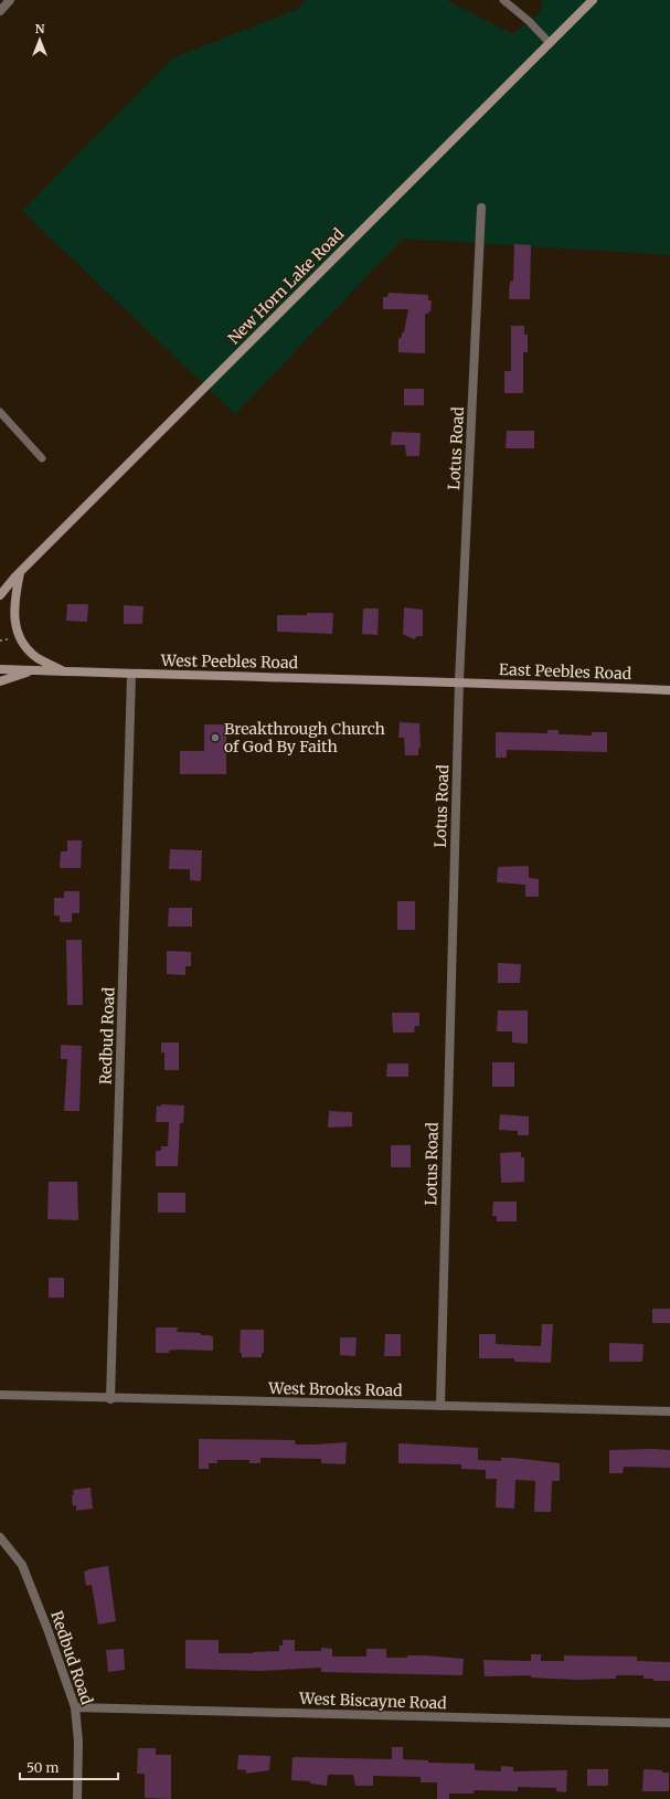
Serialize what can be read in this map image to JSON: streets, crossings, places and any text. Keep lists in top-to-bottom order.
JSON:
{
  "streets": {
    "main road": ["New Horn Lake Road", "West Peebles Road", "East Peebles Road"],
    "street": [
      "Lotus Road",
      "Redbud Road",
      "West Brooks Road",
      "West Biscayne Road"
    ]
  },
  "crossings": [
    ["Lotus Road", "West Peebles Road"],
    ["Lotus Road", "East Peebles Road"],
    ["Lotus Road", "West Brooks Road"],
    ["West Peebles Road", "East Peebles Road"],
    ["West Peebles Road", "Redbud Road"],
    ["Redbud Road", "West Brooks Road"],
    ["Redbud Road", "West Biscayne Road"]
  ],
  "places": ["Breakthrough Church of God By Faith"],
  "scale_bar": "50 m",
  "north": "top"
}
